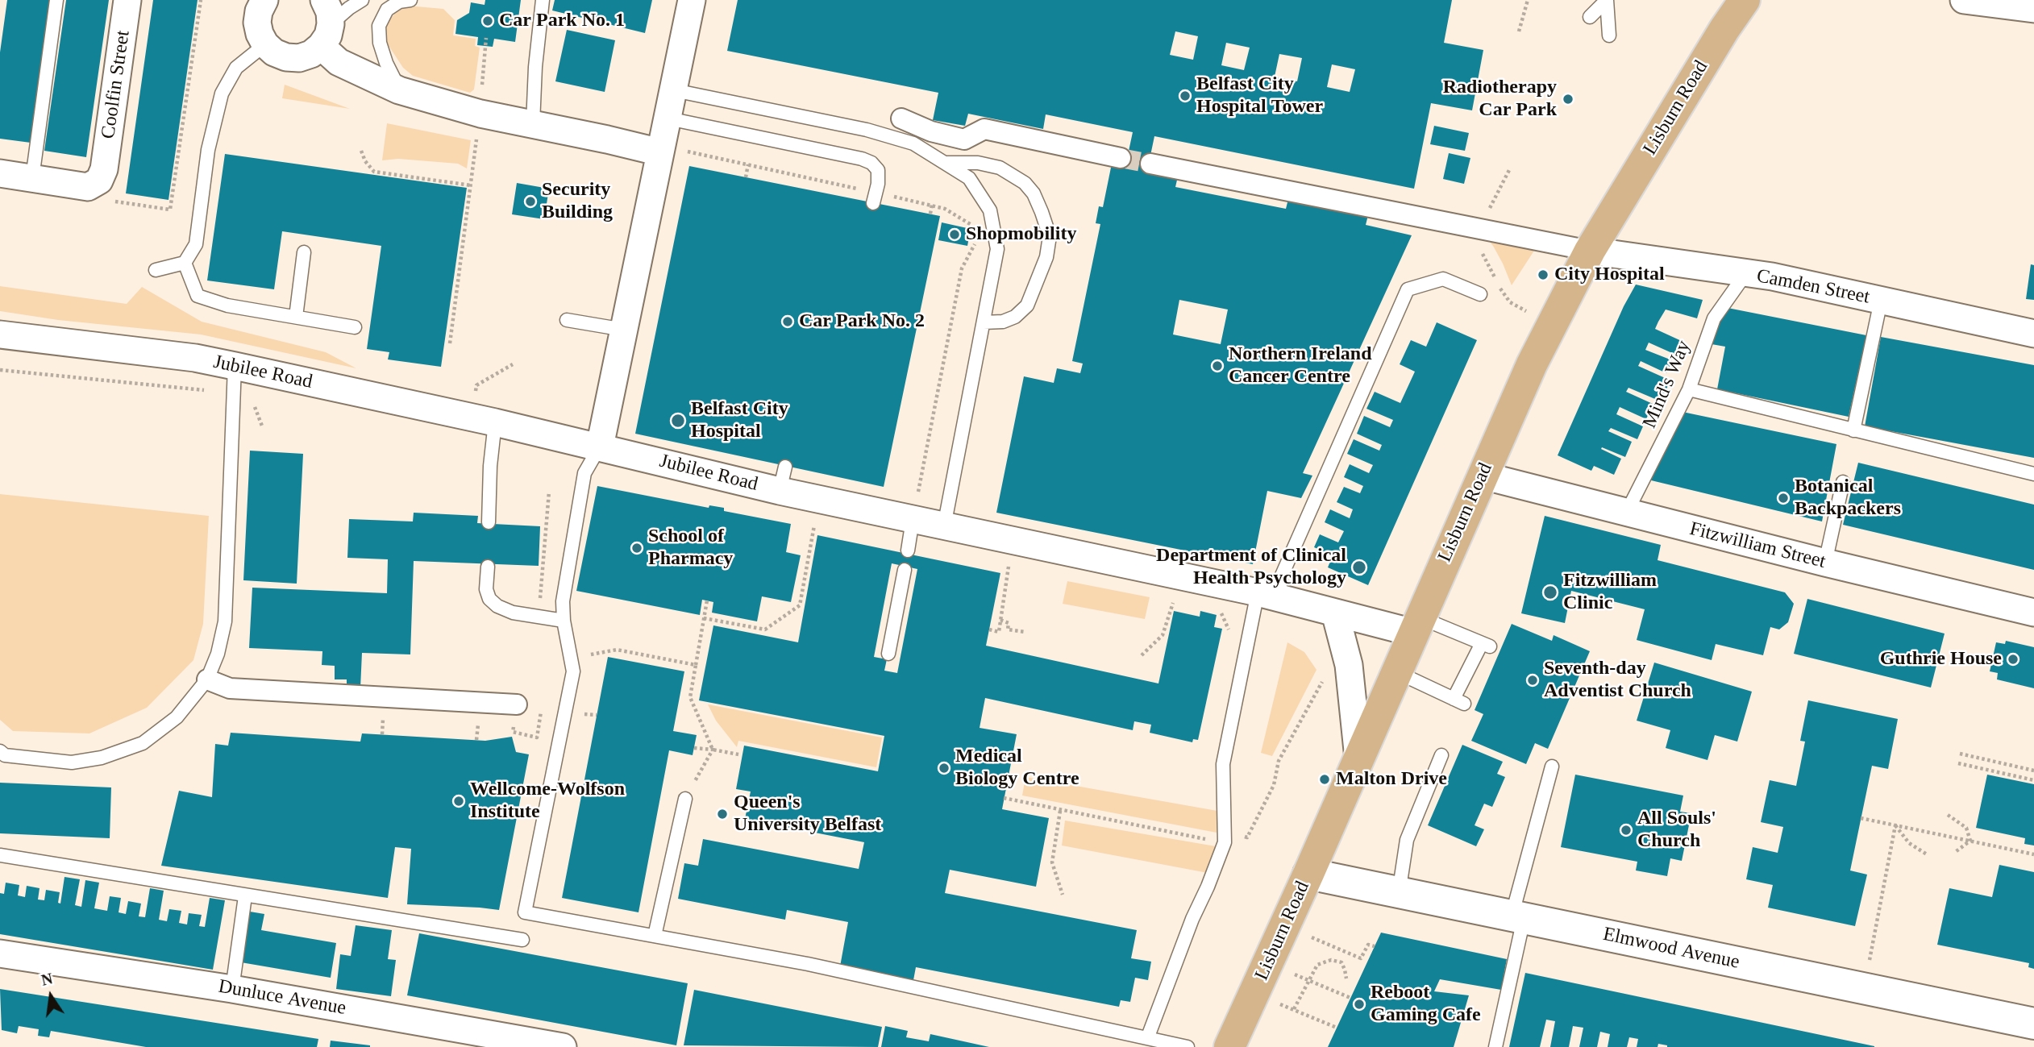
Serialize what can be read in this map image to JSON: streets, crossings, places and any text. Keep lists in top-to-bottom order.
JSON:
{
  "streets": {
    "main road": ["Lisburn Road"],
    "street": [
      "Coolfin Street",
      "Camden Street",
      "Jubilee Road",
      "Fitzwilliam Street",
      "Elmwood Avenue",
      "Dunluce Avenue"
    ],
    "lane": ["Mind's Way"]
  },
  "crossings": [
    ["Lisburn Road", "Camden Street"],
    ["Lisburn Road", "Jubilee Road"],
    ["Lisburn Road", "Fitzwilliam Street"],
    ["Lisburn Road", "Elmwood Avenue"],
    ["Camden Street", "Mind's Way"],
    ["Mind's Way", "Fitzwilliam Street"]
  ],
  "places": [
    "Car Park No. 1",
    "Belfast City Hospital Tower",
    "Radiotherapy Car Park",
    "Security Building",
    "Shopmobility",
    "City Hospital",
    "Car Park No. 2",
    "Northern Ireland Cancer Centre",
    "Belfast City Hospital",
    "Botanical Backpackers",
    "School of Pharmacy",
    "Department of Clinical Health Psychology",
    "Fitzwilliam Clinic",
    "Guthrie House",
    "Seventh-day Adventist Church",
    "Medical Biology Centre",
    "Malton Drive",
    "Wellcome-Wolfson Institute",
    "Queen's University Belfast",
    "All Souls' Church",
    "Reboot Gaming Cafe"
  ],
  "north": "top"
}
